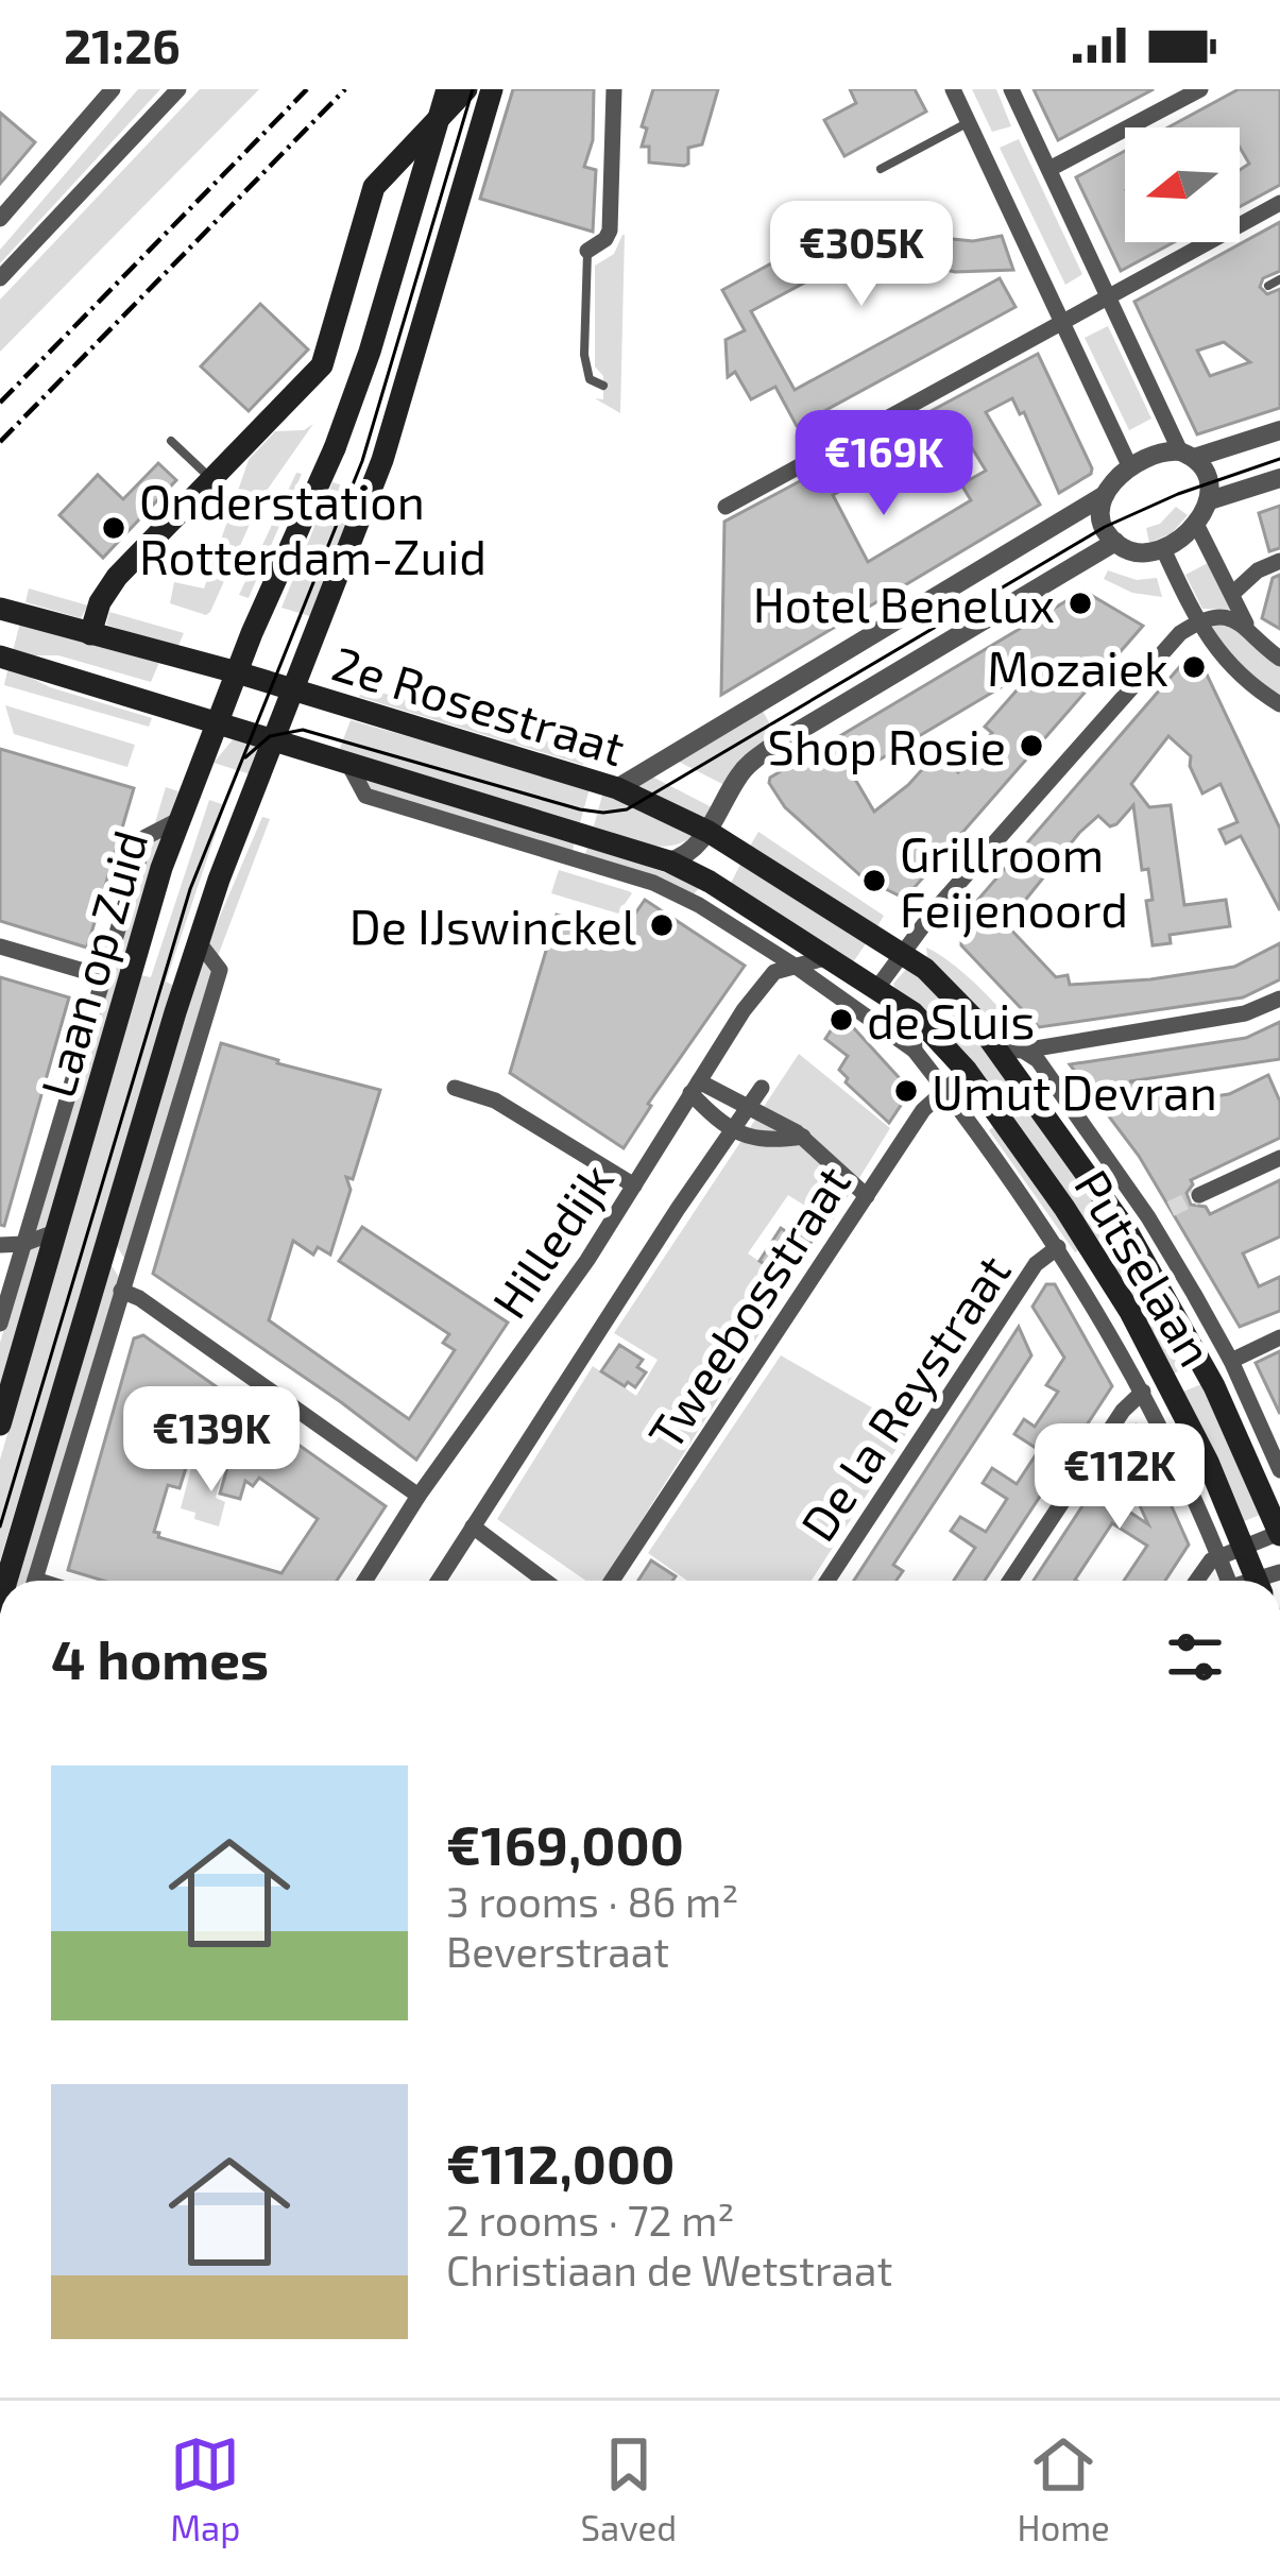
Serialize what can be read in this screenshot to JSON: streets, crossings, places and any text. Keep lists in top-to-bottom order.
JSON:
{
  "streets": {
    "main road": ["2e Rosestraat", "Laan op Zuid", "Putselaan"],
    "street": ["Hilledijk", "Tweebosstraat", "De la Reystraat"]
  },
  "crossings": [
    ["2e Rosestraat", "Laan op Zuid"],
    ["2e Rosestraat", "Hilledijk"],
    ["2e Rosestraat", "Putselaan"],
    ["Putselaan", "Tweebosstraat"],
    ["Putselaan", "De la Reystraat"]
  ],
  "places": [
    "Onderstation Rotterdam-Zuid",
    "Hotel Benelux",
    "Mozaiek",
    "Shop Rosie",
    "Grillroom Feijenoord",
    "De IJswinckel",
    "de Sluis",
    "Umut Devran"
  ],
  "north": "left",
  "page": {
    "status": "21:26",
    "price": [
      "€305K",
      "€169K",
      "€139K",
      "€112K"
    ],
    "heading": "4 homes",
    "list": [
      {
        "name": "€169,000",
        "note": "3 rooms · 86 m² · Beverstraat"
      },
      {
        "name": "€112,000",
        "note": "2 rooms · 72 m² · Christiaan de Wetstraat"
      }
    ],
    "tabs": ["Map", "Saved", "Home"]
  }
}
